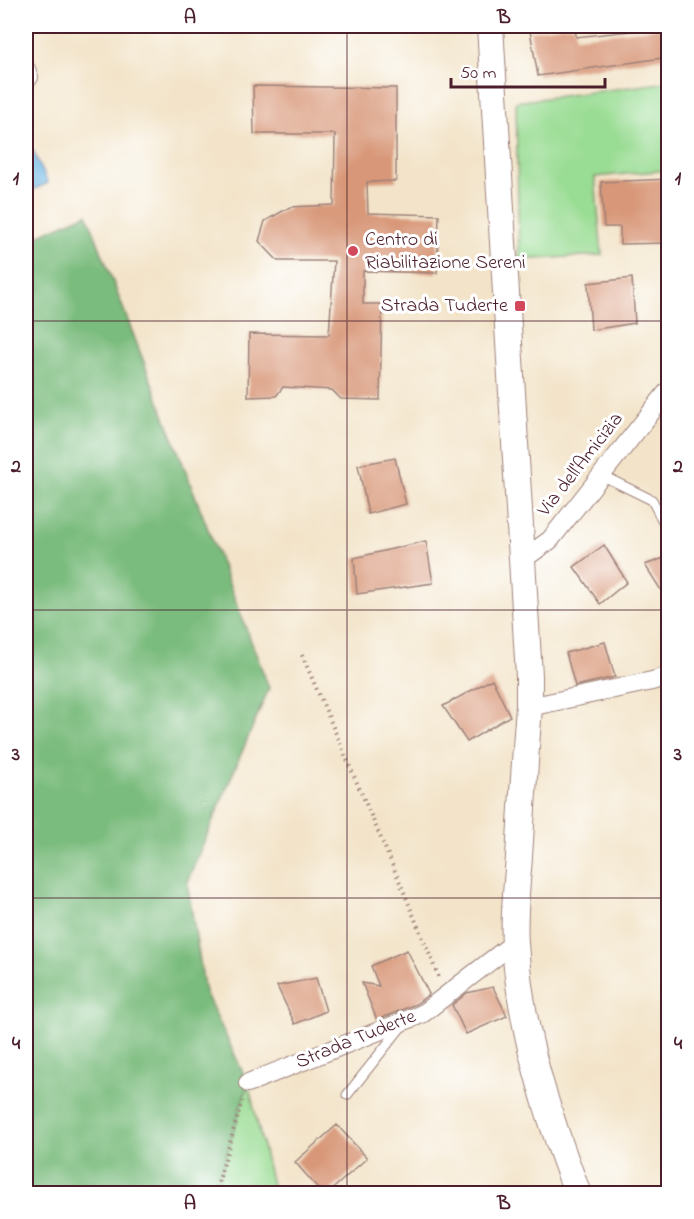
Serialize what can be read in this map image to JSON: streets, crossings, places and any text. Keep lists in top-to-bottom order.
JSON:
{
  "streets": {
    "street": ["Via dell'Amicizia", "Strada Tuderte"]
  },
  "places": {
    "other": ["Centro di Riabilitazione Sereni"],
    "transit": ["Strada Tuderte"]
  },
  "scale_bar": "50 m",
  "grid": {
    "columns": ["A", "B"],
    "rows": [
      "1",
      "2",
      "3",
      "4"
    ]
  }
}
